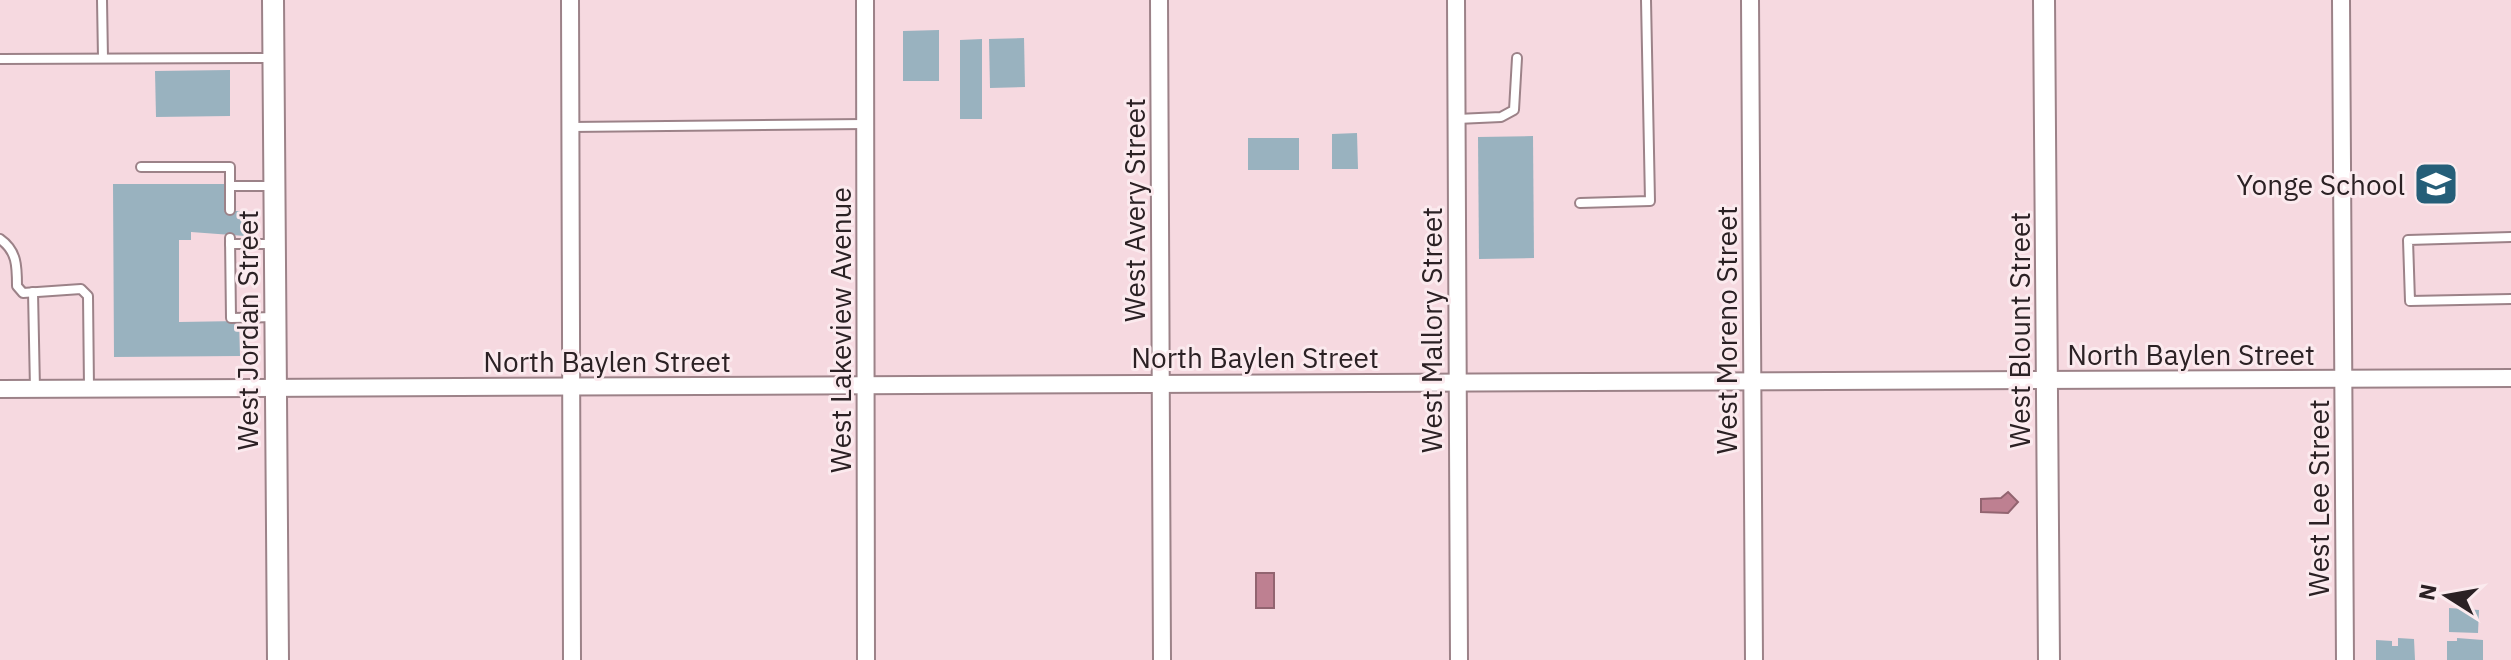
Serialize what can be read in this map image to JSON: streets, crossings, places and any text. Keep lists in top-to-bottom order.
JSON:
{
  "streets": {
    "street": [
      "West Avery Street",
      "West Jordan Street",
      "West Lakeview Avenue",
      "West Mallory Street",
      "West Moreno Street",
      "West Blount Street",
      "North Baylen Street",
      "West Lee Street"
    ]
  },
  "crossings": [
    ["West Avery Street", "North Baylen Street"],
    ["West Jordan Street", "North Baylen Street"],
    ["West Lakeview Avenue", "North Baylen Street"],
    ["West Mallory Street", "North Baylen Street"],
    ["West Moreno Street", "North Baylen Street"],
    ["West Blount Street", "North Baylen Street"],
    ["North Baylen Street", "West Lee Street"]
  ],
  "places": {
    "school or university": ["Yonge School"]
  },
  "north": "left"
}
